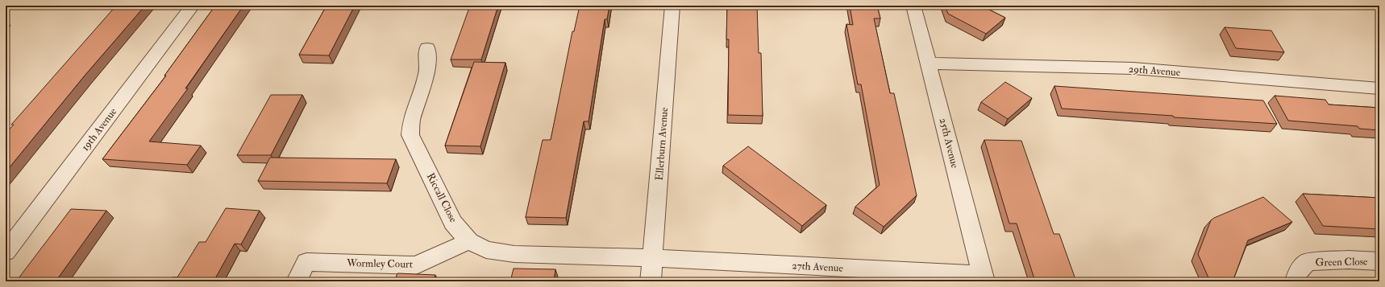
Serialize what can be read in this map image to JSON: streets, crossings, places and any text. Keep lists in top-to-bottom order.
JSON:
{
  "streets": {
    "street": [
      "29th Avenue",
      "19th Avenue",
      "25th Avenue",
      "Ellerburn Avenue",
      "Riccall Close",
      "Green Close",
      "Wormley Court",
      "27th Avenue"
    ]
  },
  "crossings": [
    ["29th Avenue", "25th Avenue"],
    ["25th Avenue", "27th Avenue"],
    ["Ellerburn Avenue", "Riccall Close"],
    ["Ellerburn Avenue", "27th Avenue"],
    ["Riccall Close", "Wormley Court"],
    ["Riccall Close", "27th Avenue"]
  ]
}
